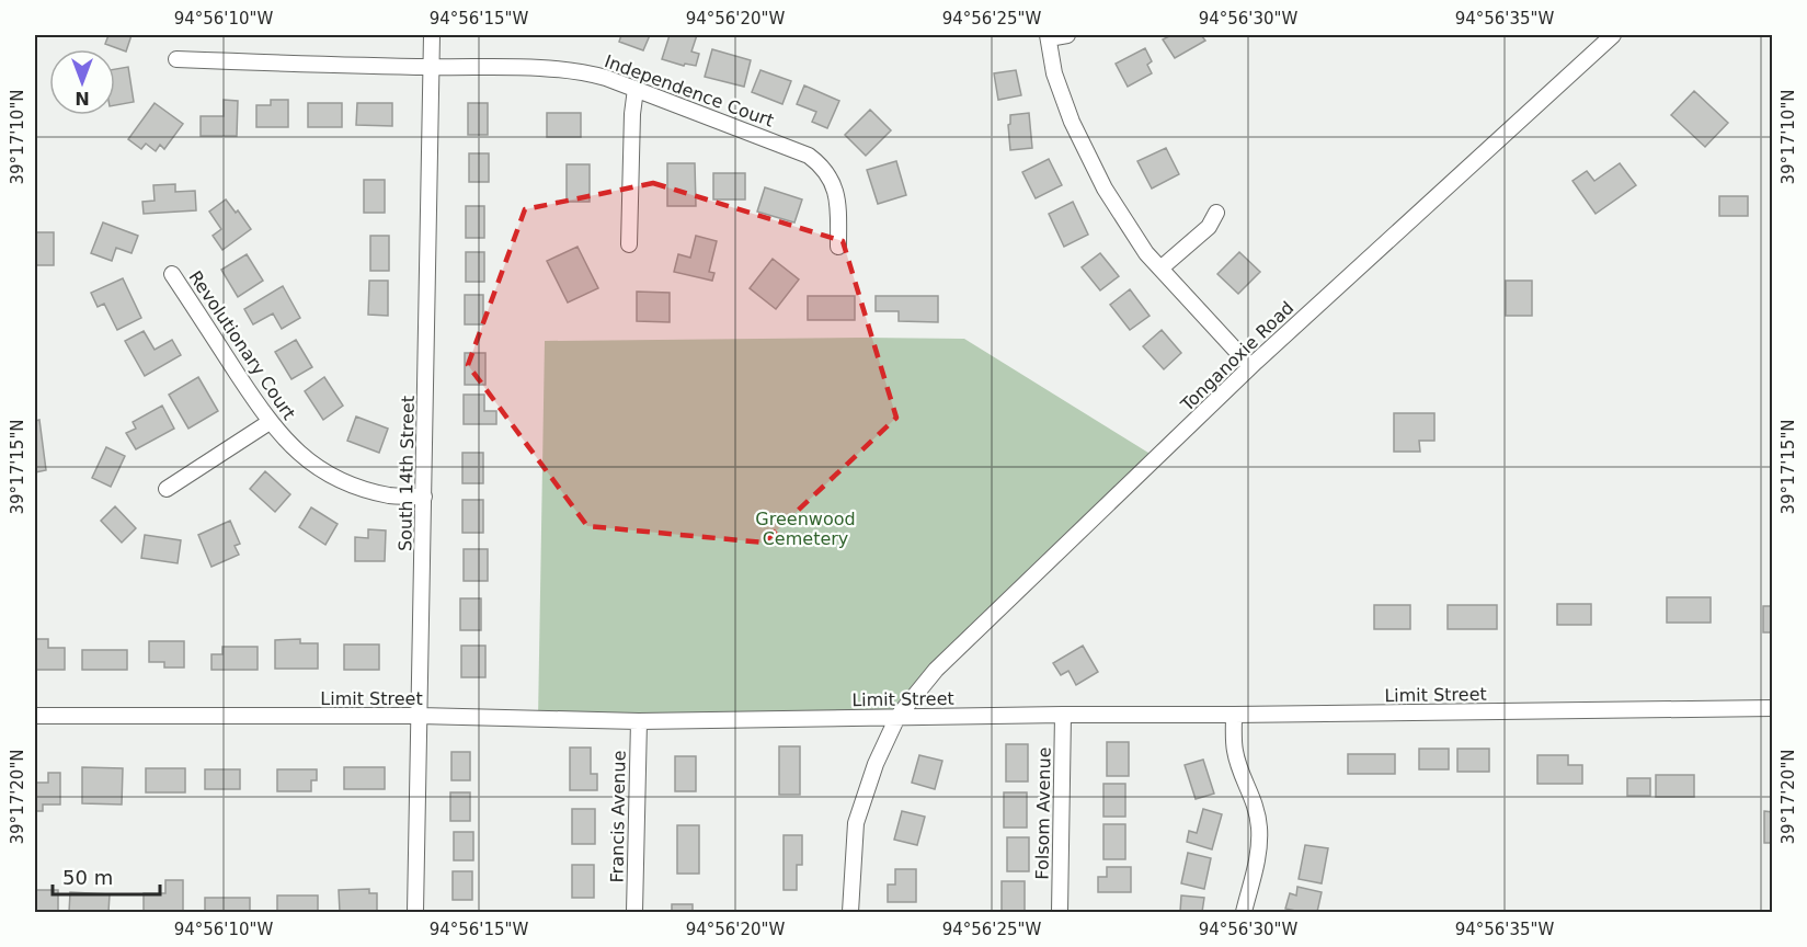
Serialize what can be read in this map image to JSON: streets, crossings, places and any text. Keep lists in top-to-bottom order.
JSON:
{
  "streets": {
    "street": [
      "Independence Court",
      "Revolutionary Court",
      "Tonganoxie Road",
      "South 14th Street",
      "Limit Street",
      "Folsom Avenue",
      "Francis Avenue"
    ]
  },
  "crossings": [
    ["Independence Court", "South 14th Street"],
    ["Revolutionary Court", "South 14th Street"],
    ["Tonganoxie Road", "Limit Street"],
    ["South 14th Street", "Limit Street"],
    ["Limit Street", "Folsom Avenue"],
    ["Limit Street", "Francis Avenue"]
  ],
  "parks": ["Greenwood Cemetery"],
  "scale_bar": "50 m",
  "north": "bottom",
  "coordinates": [
    "94°56'10\"W",
    "94°56'15\"W",
    "94°56'20\"W",
    "94°56'25\"W",
    "94°56'30\"W",
    "94°56'35\"W",
    "39°17'10\"N",
    "39°17'15\"N",
    "39°17'20\"N"
  ]
}
